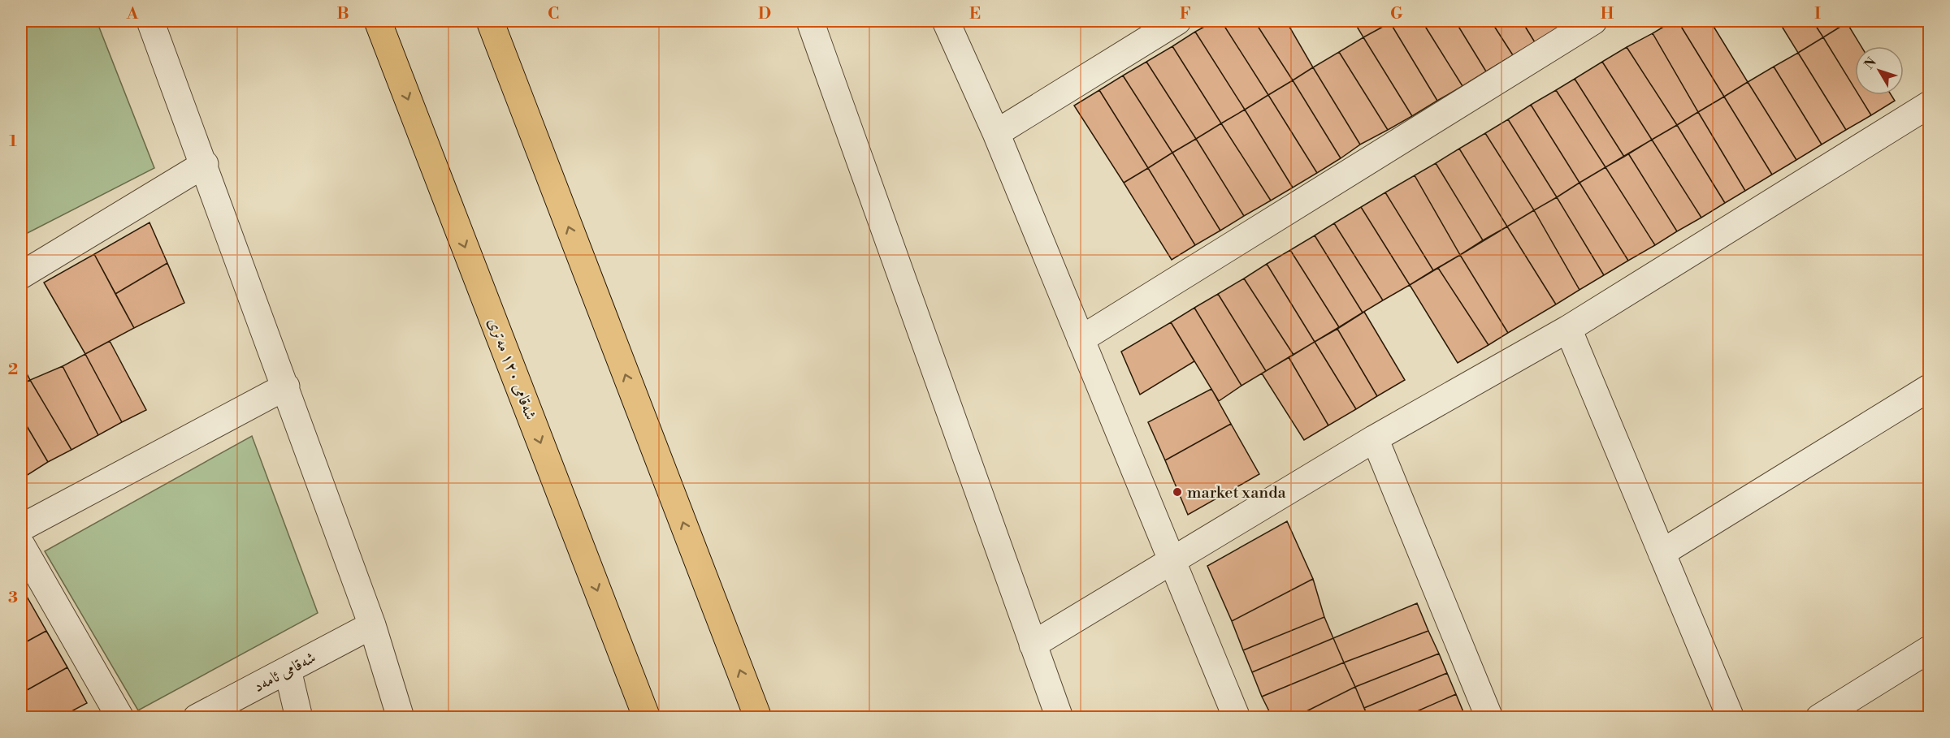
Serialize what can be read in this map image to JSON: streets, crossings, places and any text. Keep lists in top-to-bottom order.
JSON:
{
  "streets": {
    "highway": ["شەقامی ١٢٠ مەتری"],
    "street": ["شەقامی ئامەد"]
  },
  "places": ["market xanda"],
  "north": "top left",
  "grid": {
    "columns": [
      "A",
      "B",
      "C",
      "D",
      "E",
      "F",
      "G",
      "H",
      "I"
    ],
    "rows": ["1", "2", "3"]
  }
}
